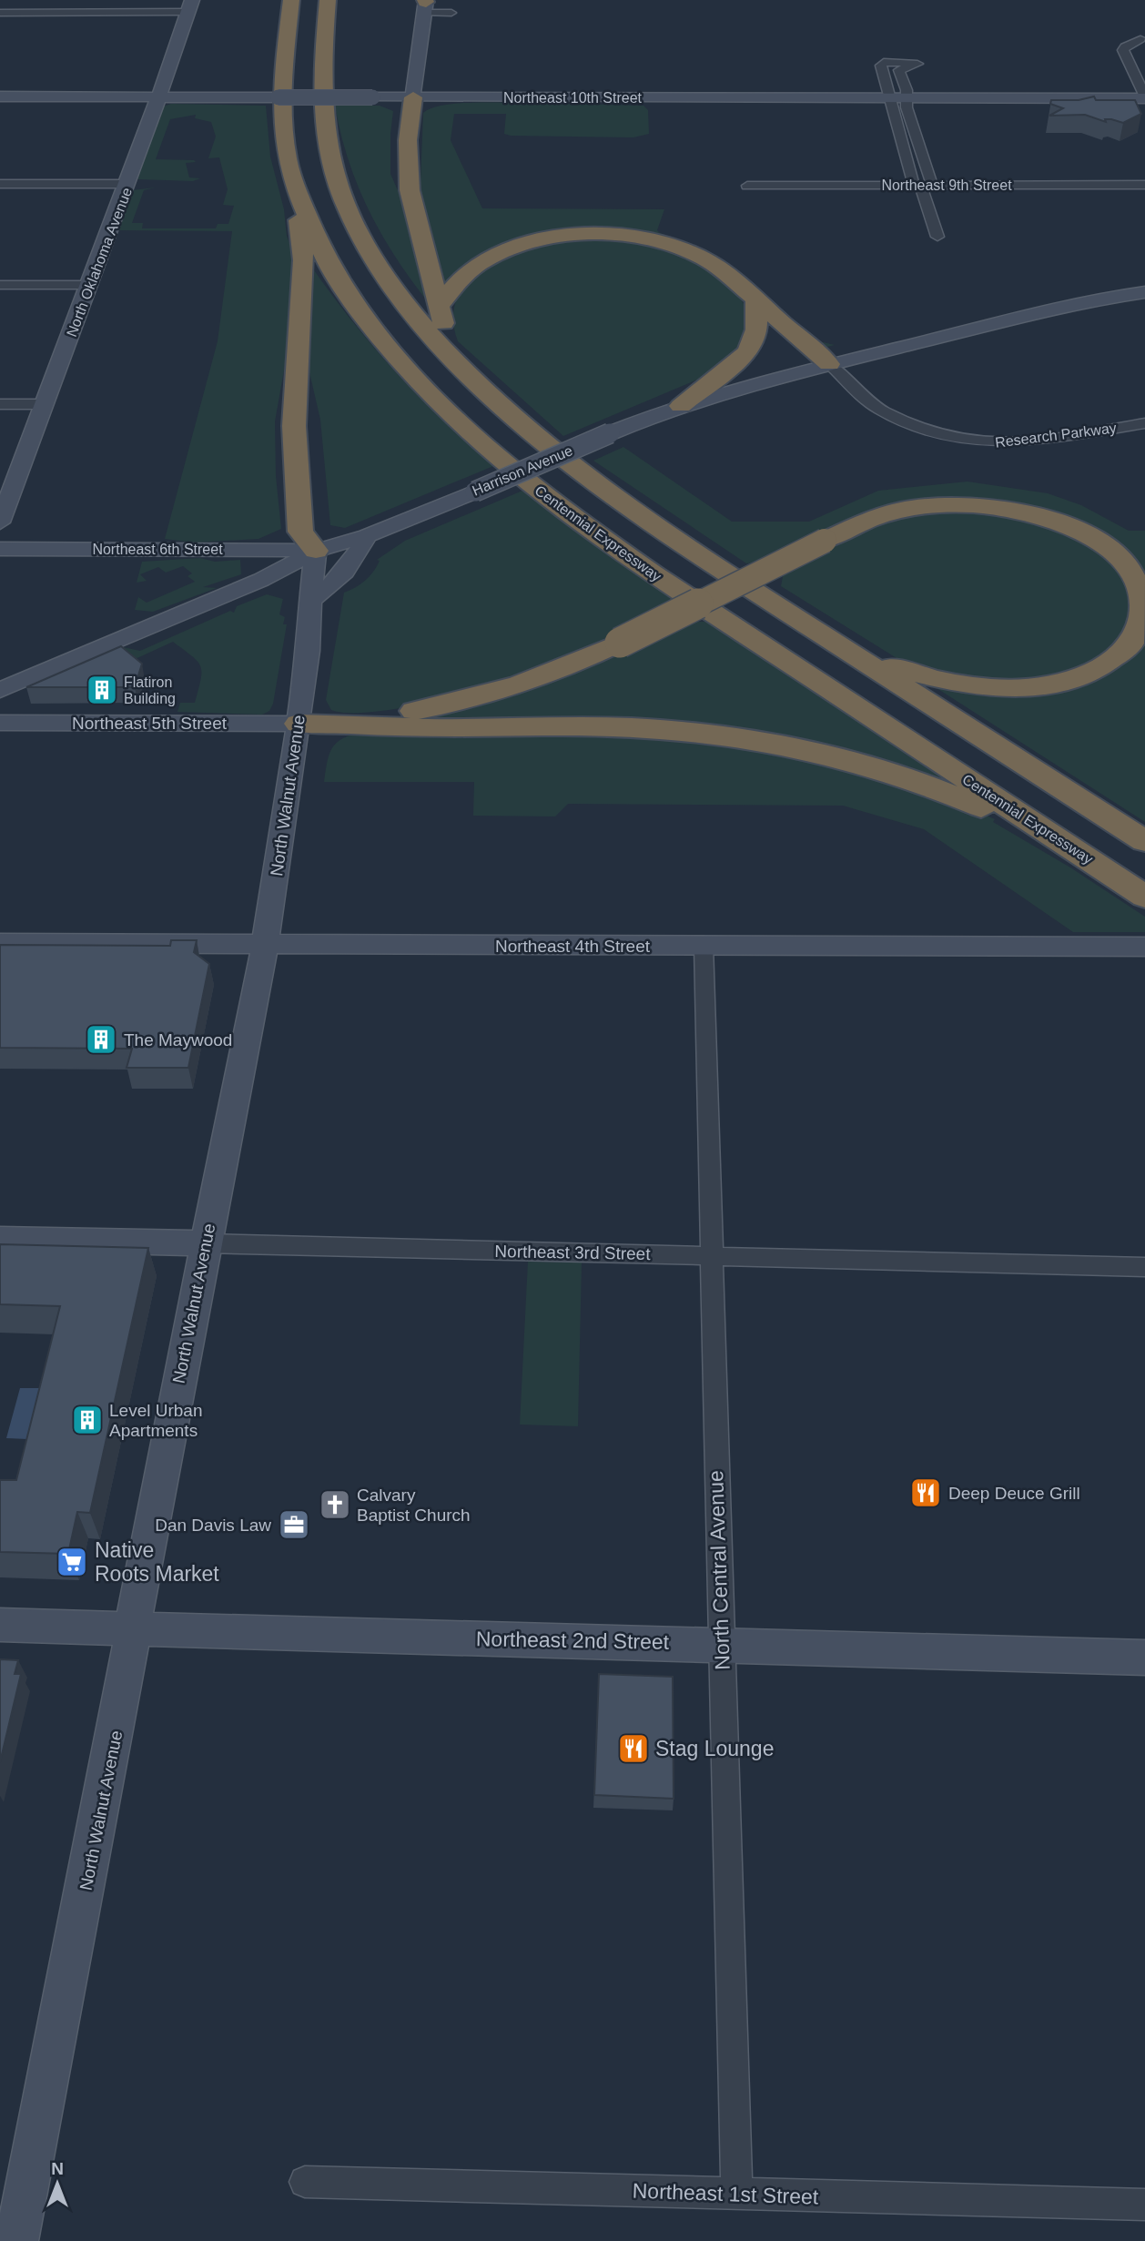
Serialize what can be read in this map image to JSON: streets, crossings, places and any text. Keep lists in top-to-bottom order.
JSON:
{
  "streets": {
    "highway": ["Centennial Expressway"],
    "main road": [
      "Northeast 10th Street",
      "North Oklahoma Avenue",
      "Harrison Avenue",
      "Northeast 6th Street",
      "Northeast 5th Street",
      "North Walnut Avenue",
      "Northeast 4th Street",
      "Northeast 3rd Street",
      "Northeast 2nd Street"
    ],
    "street": [
      "Northeast 9th Street",
      "Research Parkway",
      "North Central Avenue",
      "Northeast 1st Street"
    ]
  },
  "crossings": [
    ["Northeast 10th Street", "North Oklahoma Avenue"],
    ["Research Parkway", "Harrison Avenue"],
    ["Harrison Avenue", "Northeast 6th Street"],
    ["Harrison Avenue", "North Walnut Avenue"],
    ["Northeast 6th Street", "North Walnut Avenue"],
    ["Northeast 5th Street", "North Walnut Avenue"],
    ["North Walnut Avenue", "Northeast 4th Street"],
    ["North Walnut Avenue", "Northeast 3rd Street"],
    ["North Walnut Avenue", "Northeast 2nd Street"],
    ["Northeast 4th Street", "North Central Avenue"],
    ["Northeast 3rd Street", "North Central Avenue"],
    ["North Central Avenue", "Northeast 2nd Street"],
    ["North Central Avenue", "Northeast 1st Street"]
  ],
  "places": {
    "building": ["Flatiron Building", "The Maywood", "Level Urban Apartments"],
    "restaurant": ["Deep Deuce Grill", "Stag Lounge"],
    "church": ["Calvary Baptist Church"],
    "office": ["Dan Davis Law"],
    "supermarket": ["Native Roots Market"]
  },
  "north": "top"
}
